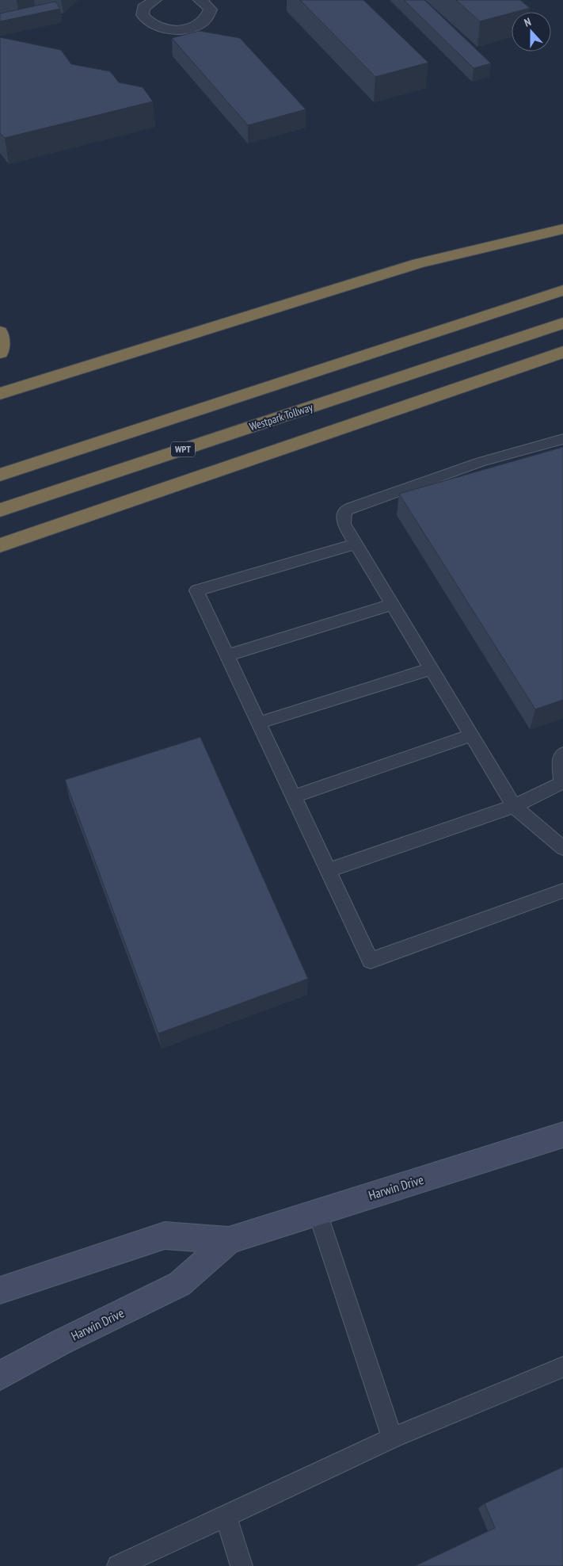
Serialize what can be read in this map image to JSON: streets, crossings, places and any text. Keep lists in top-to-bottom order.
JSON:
{
  "streets": {
    "highway": ["Westpark Tollway", "WPT"],
    "main road": ["Harwin Drive"]
  },
  "north": "top"
}
